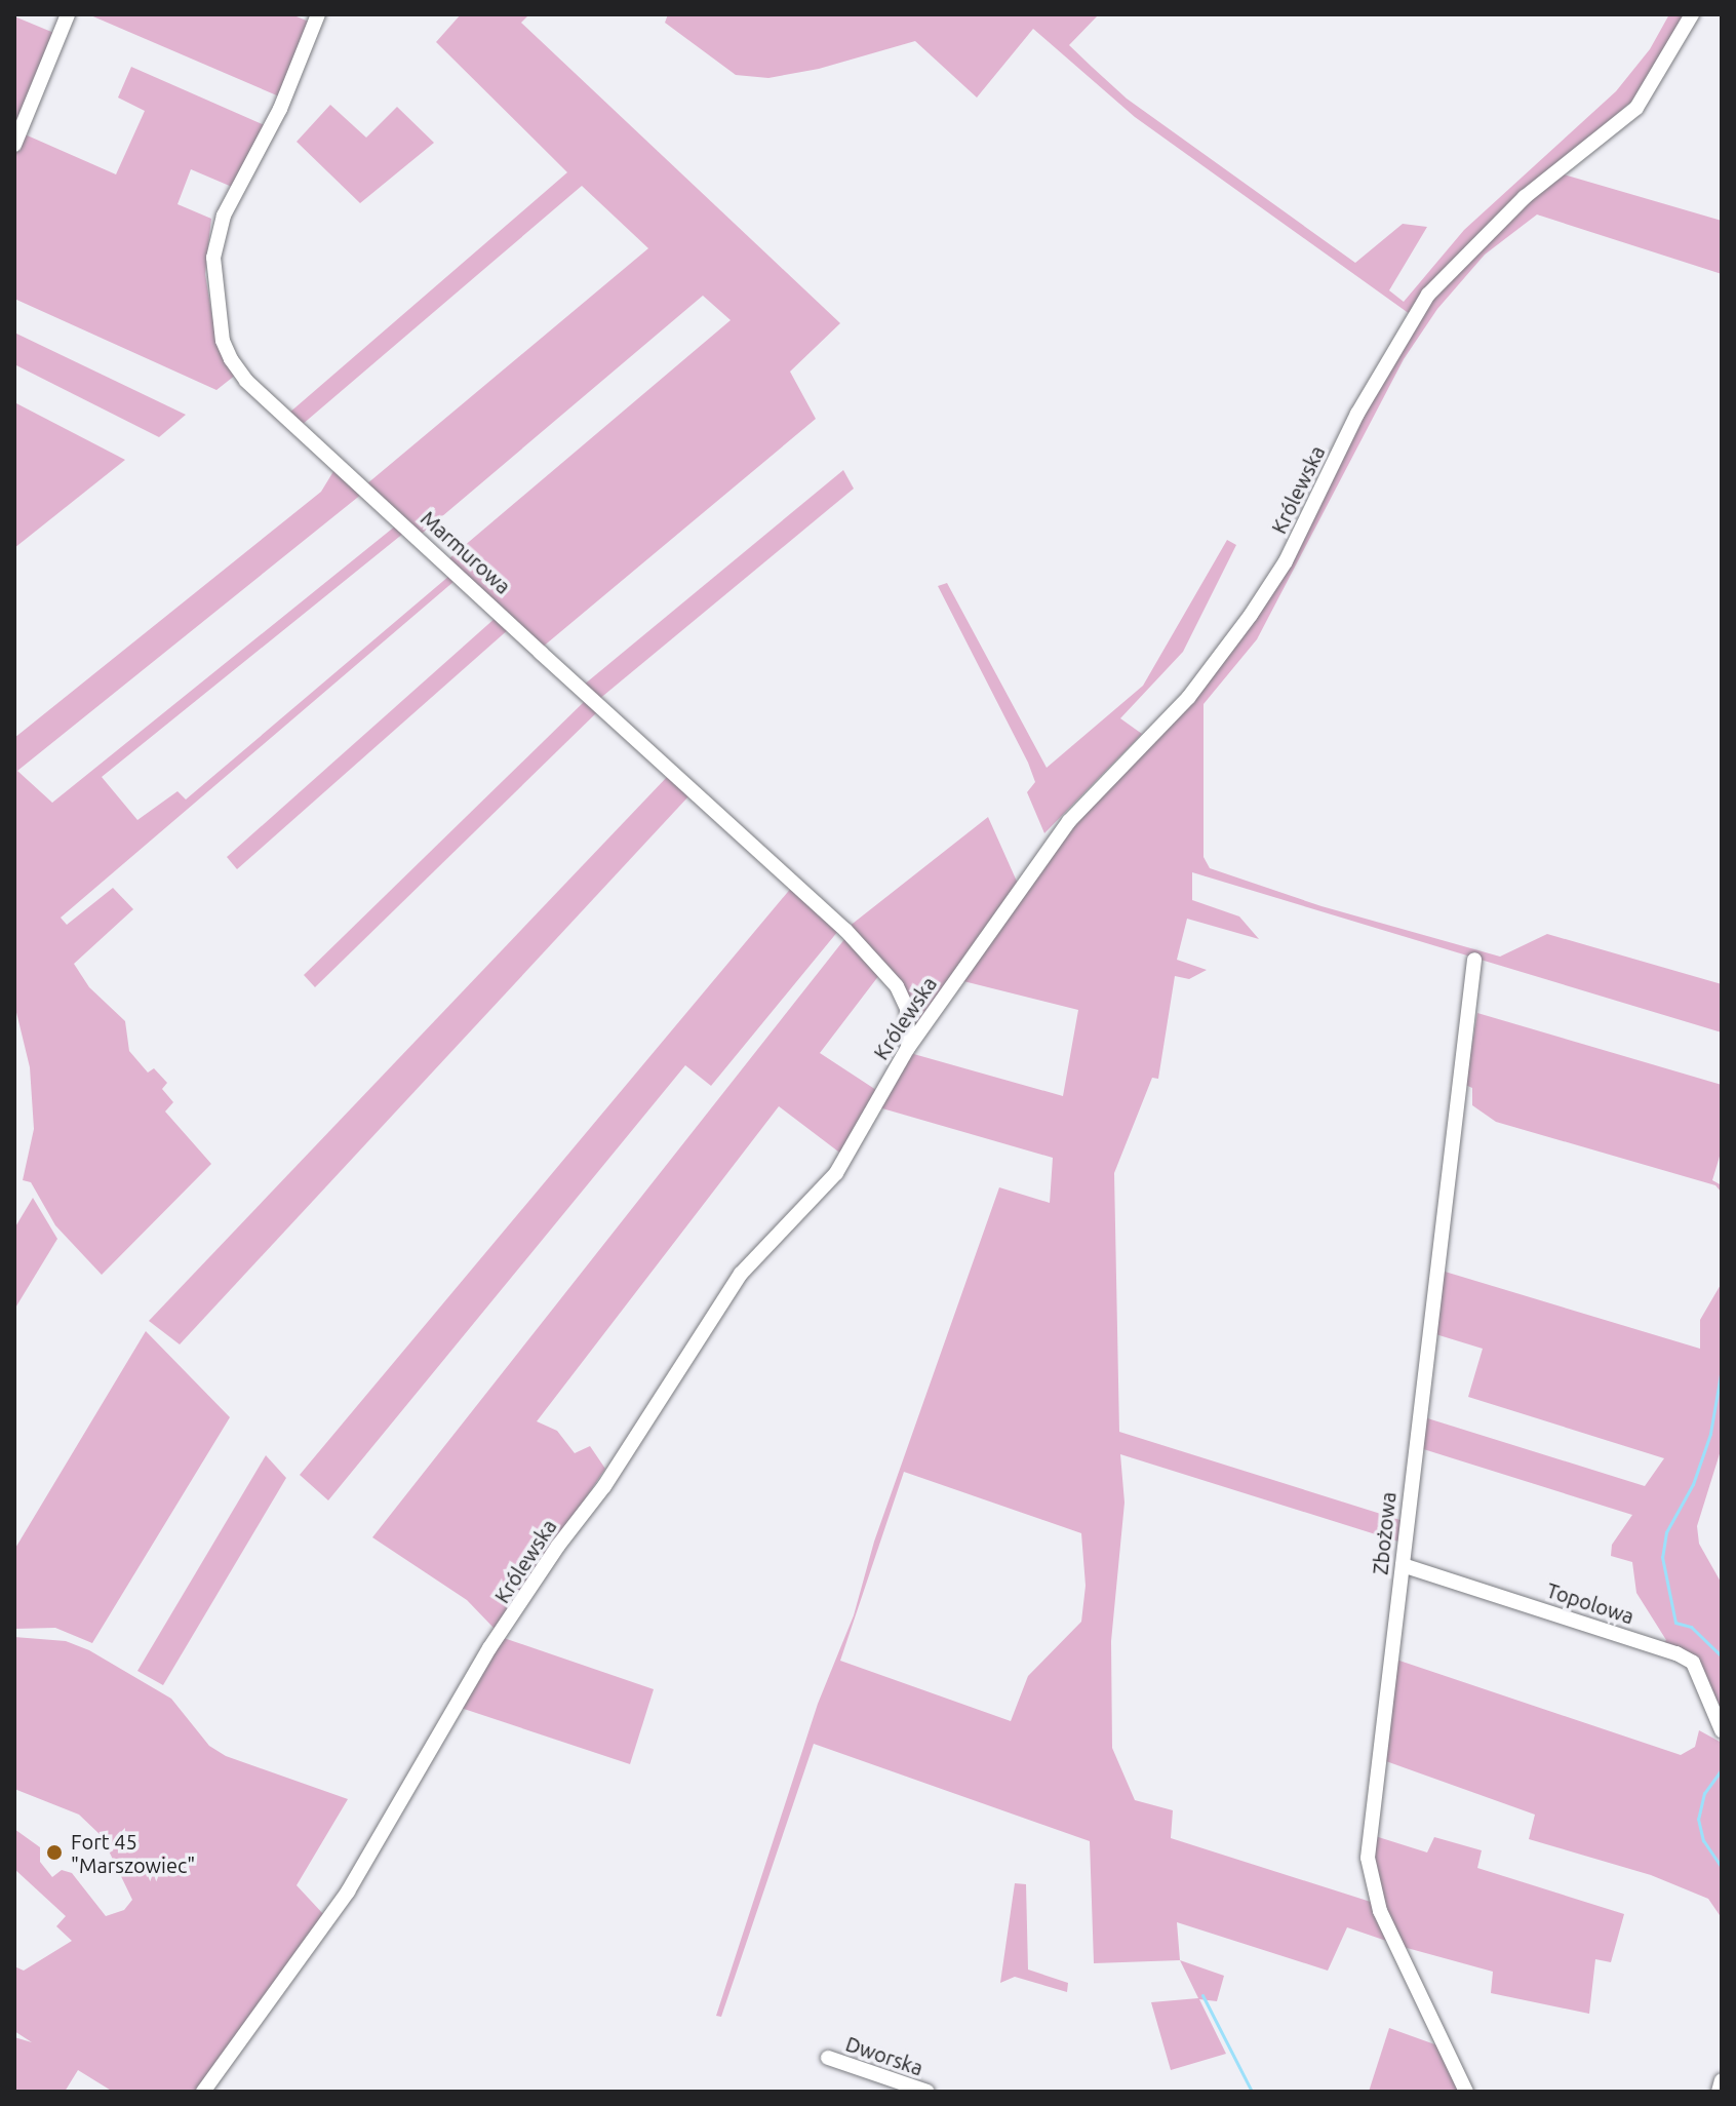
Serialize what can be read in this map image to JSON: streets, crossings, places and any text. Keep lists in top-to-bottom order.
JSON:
{
  "streets": {
    "street": [
      "Królewska",
      "Marmurowa",
      "Zbożowa",
      "Topolowa",
      "Dworska"
    ]
  },
  "crossings": [
    ["Królewska", "Marmurowa"],
    ["Zbożowa", "Topolowa"]
  ],
  "places": ["Fort 45 \"Marszowiec\""]
}
